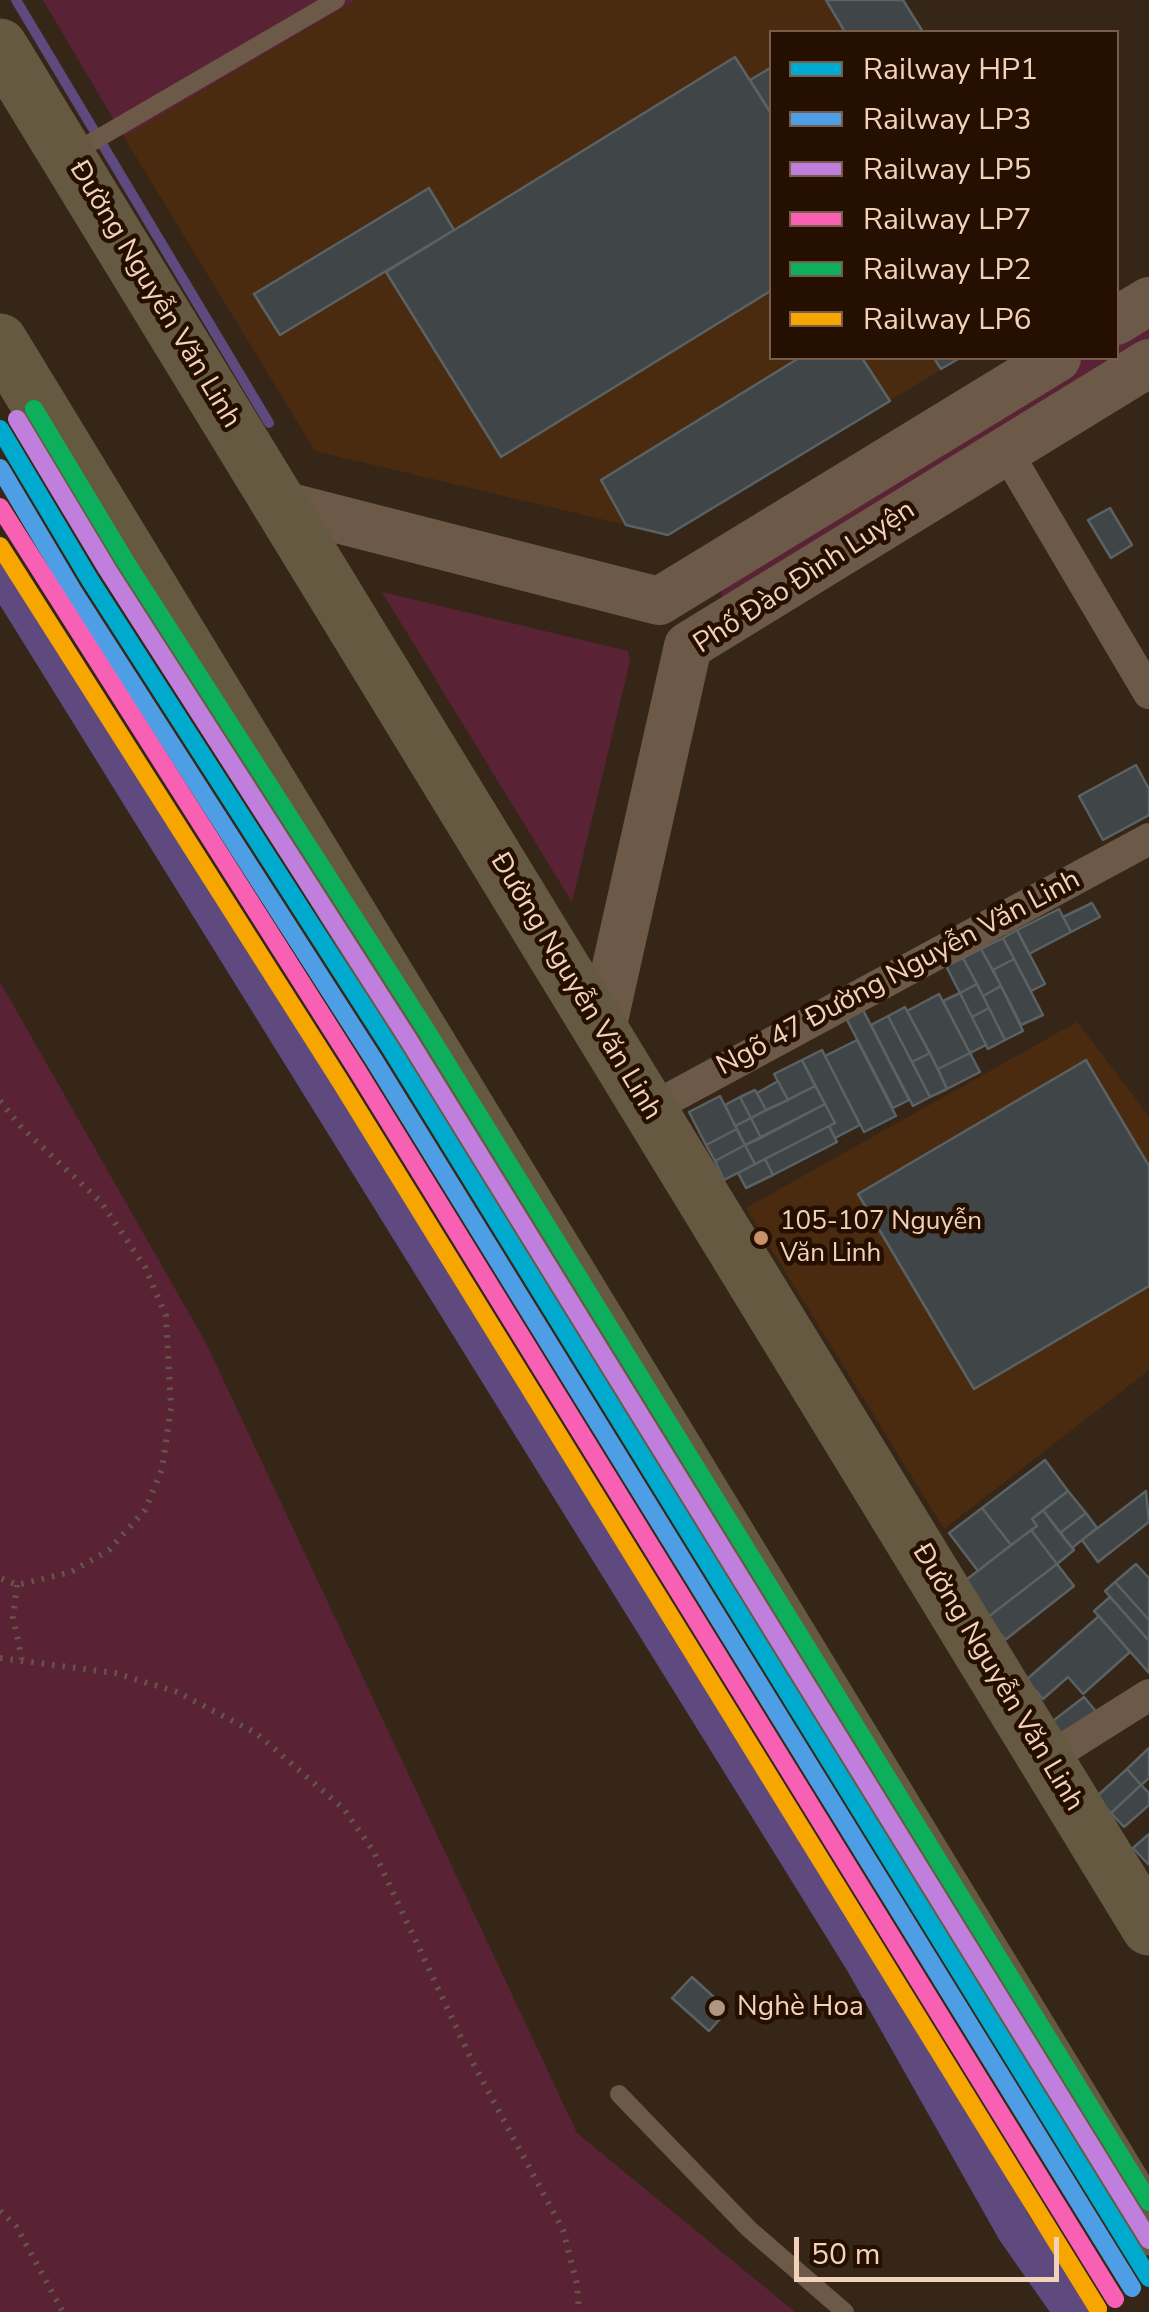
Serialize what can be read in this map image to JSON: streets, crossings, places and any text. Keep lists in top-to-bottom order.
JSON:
{
  "streets": {
    "highway": ["Đường Nguyễn Văn Linh"],
    "main road": ["Phố Đào Đình Luyện"],
    "street": ["Ngõ 47 Đường Nguyễn Văn Linh"]
  },
  "crossings": [
    ["Đường Nguyễn Văn Linh", "Phố Đào Đình Luyện"],
    ["Đường Nguyễn Văn Linh", "Ngõ 47 Đường Nguyễn Văn Linh"]
  ],
  "places": ["105-107 Nguyễn Văn Linh", "Nghè Hoa"],
  "lines": [
    "rail line LP2",
    "rail line LP5",
    "rail line HP1",
    "rail line LP3",
    "rail line LP7",
    "rail line LP6"
  ],
  "legend": [
    "Railway HP1",
    "Railway LP3",
    "Railway LP5",
    "Railway LP7",
    "Railway LP2",
    "Railway LP6"
  ],
  "scale_bar": "50 m"
}
